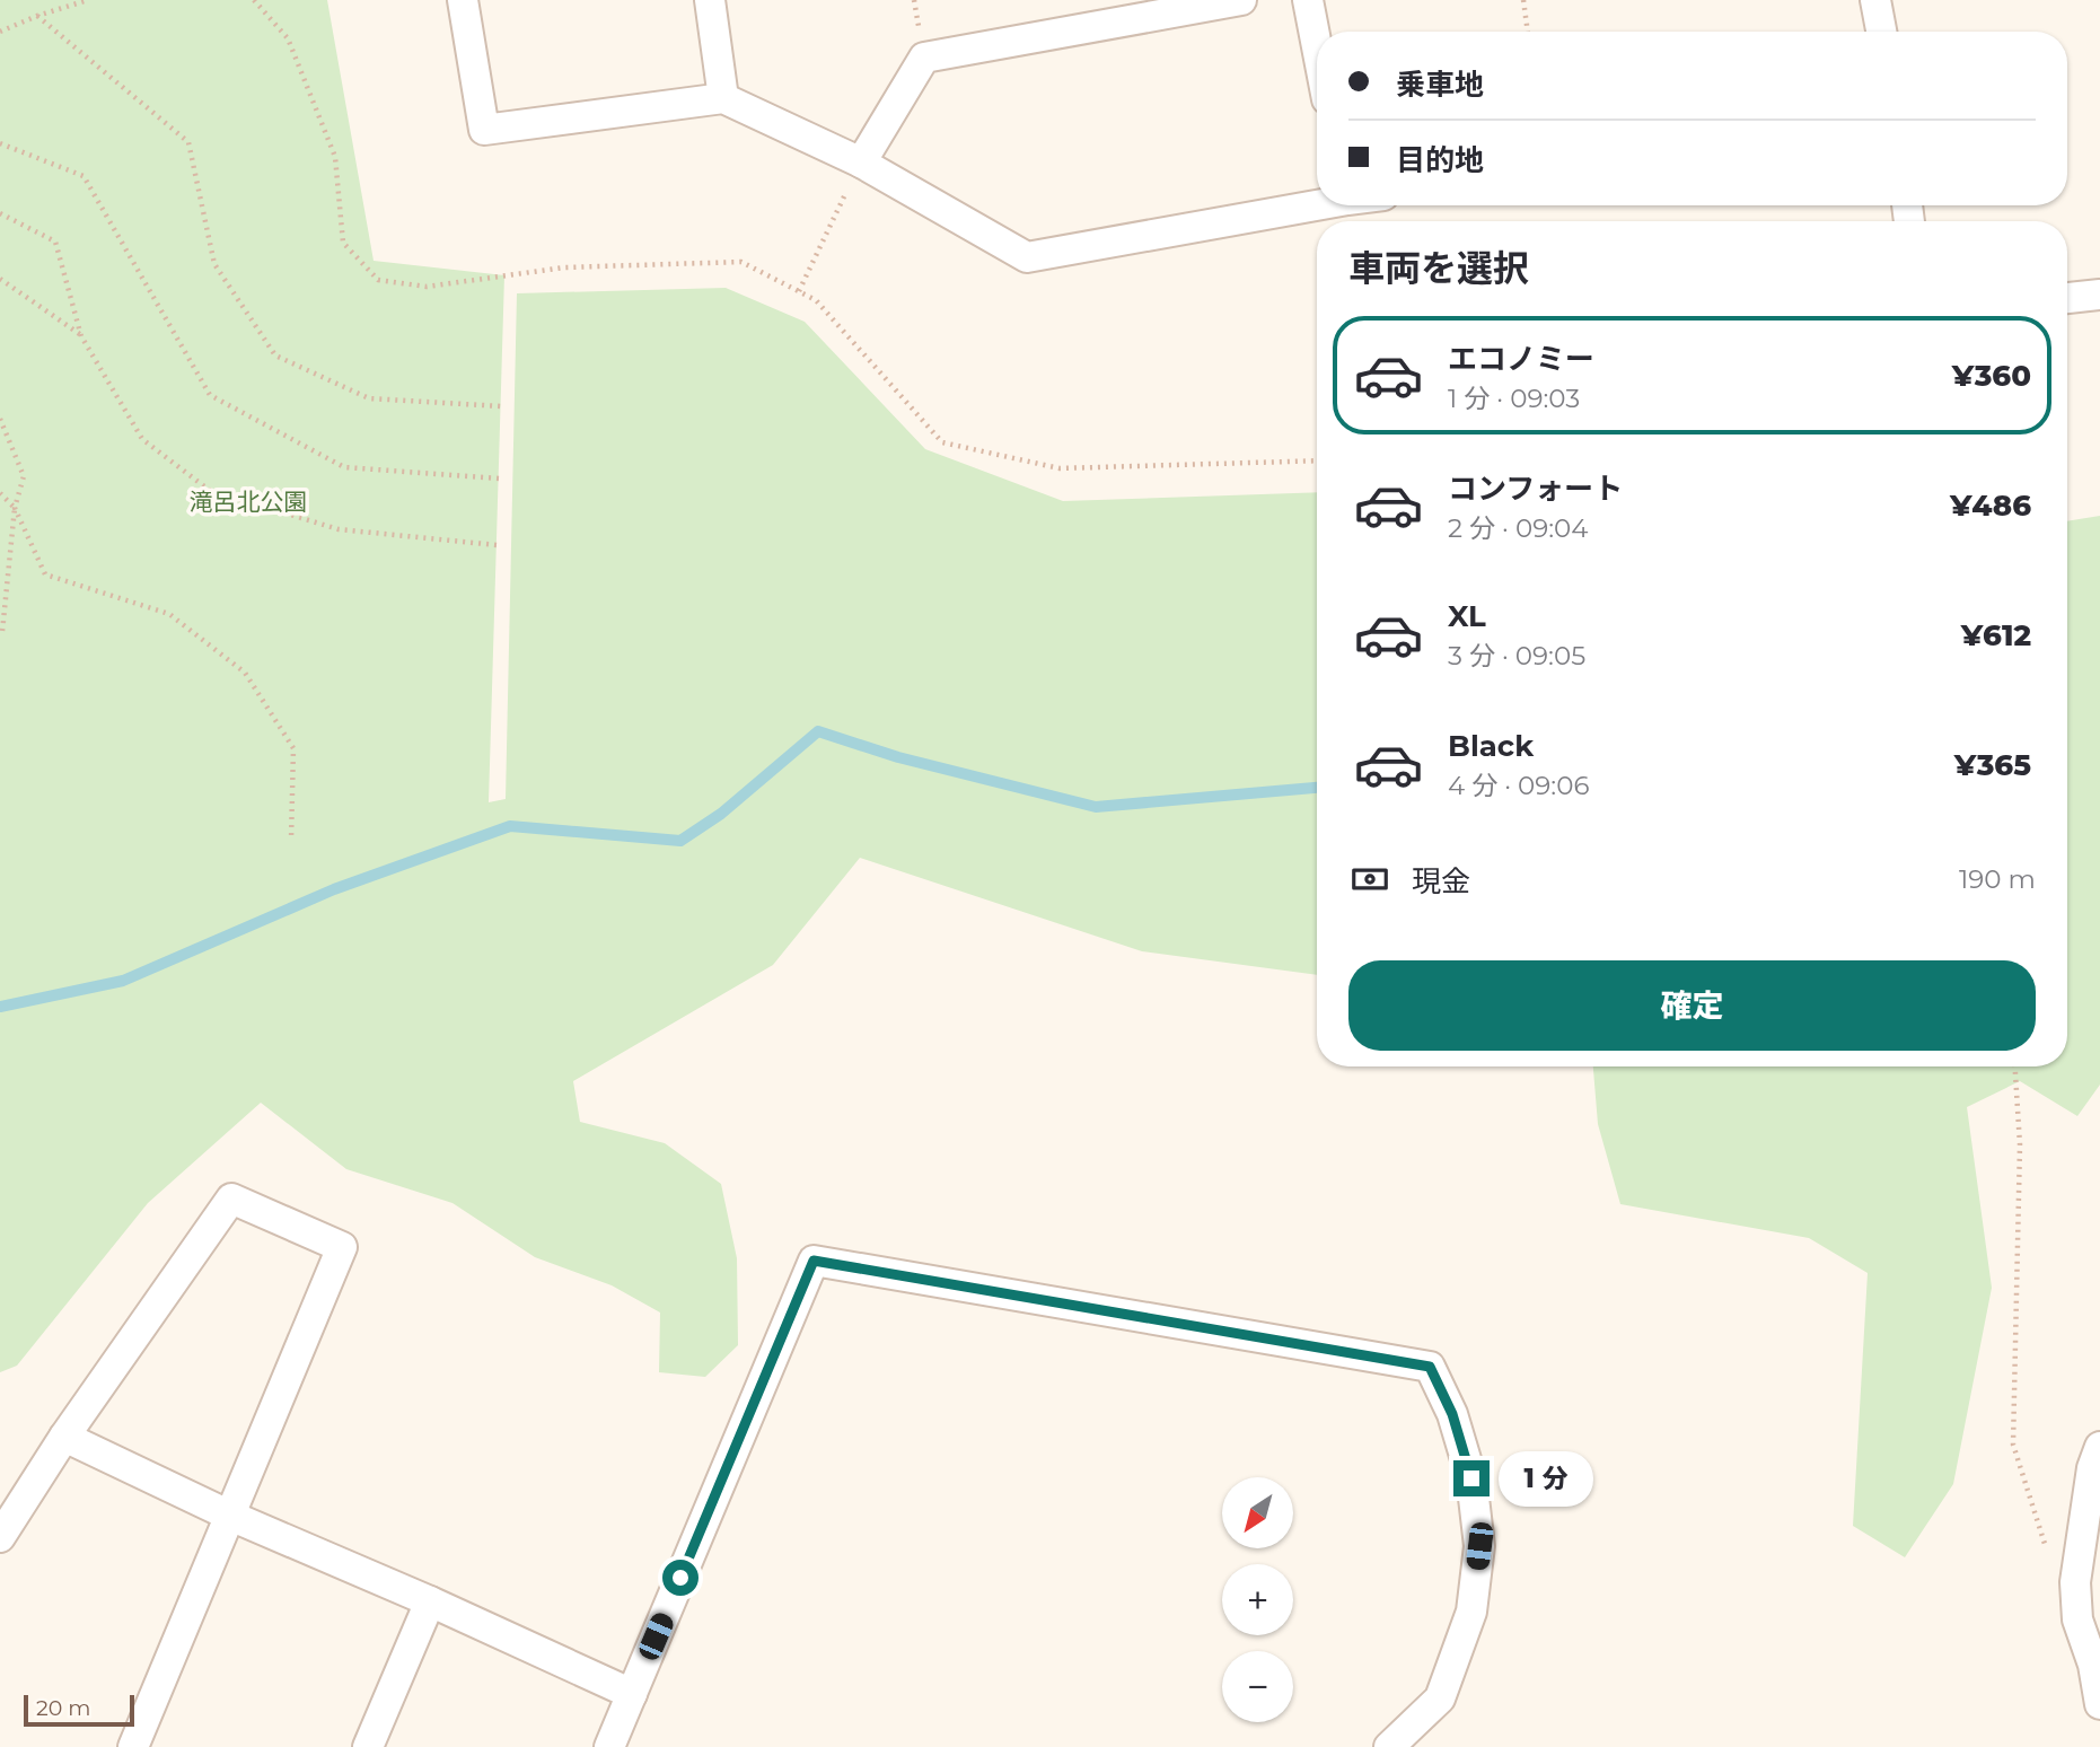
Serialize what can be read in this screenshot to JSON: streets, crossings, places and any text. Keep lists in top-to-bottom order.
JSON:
{
  "parks": ["滝呂北公園"],
  "scale_bar": "20 m",
  "north": "bottom left",
  "page": {
    "banner": ["乗車地", "目的地"],
    "heading": "車両を選択",
    "list": [
      {
        "name": "エコノミー",
        "note": "1 分 · 09:03",
        "value": "¥360"
      },
      {
        "name": "コンフォート",
        "note": "2 分 · 09:04",
        "value": "¥486"
      },
      {
        "name": "XL",
        "note": "3 分 · 09:05",
        "value": "¥612"
      },
      {
        "name": "Black",
        "note": "4 分 · 09:06",
        "value": "¥365"
      }
    ],
    "pay": ["現金", "190 m"],
    "buttons": "確定",
    "bubble": "1 分",
    "map_buttons": ["+", "−"],
    "scale": "20 m"
  }
}
